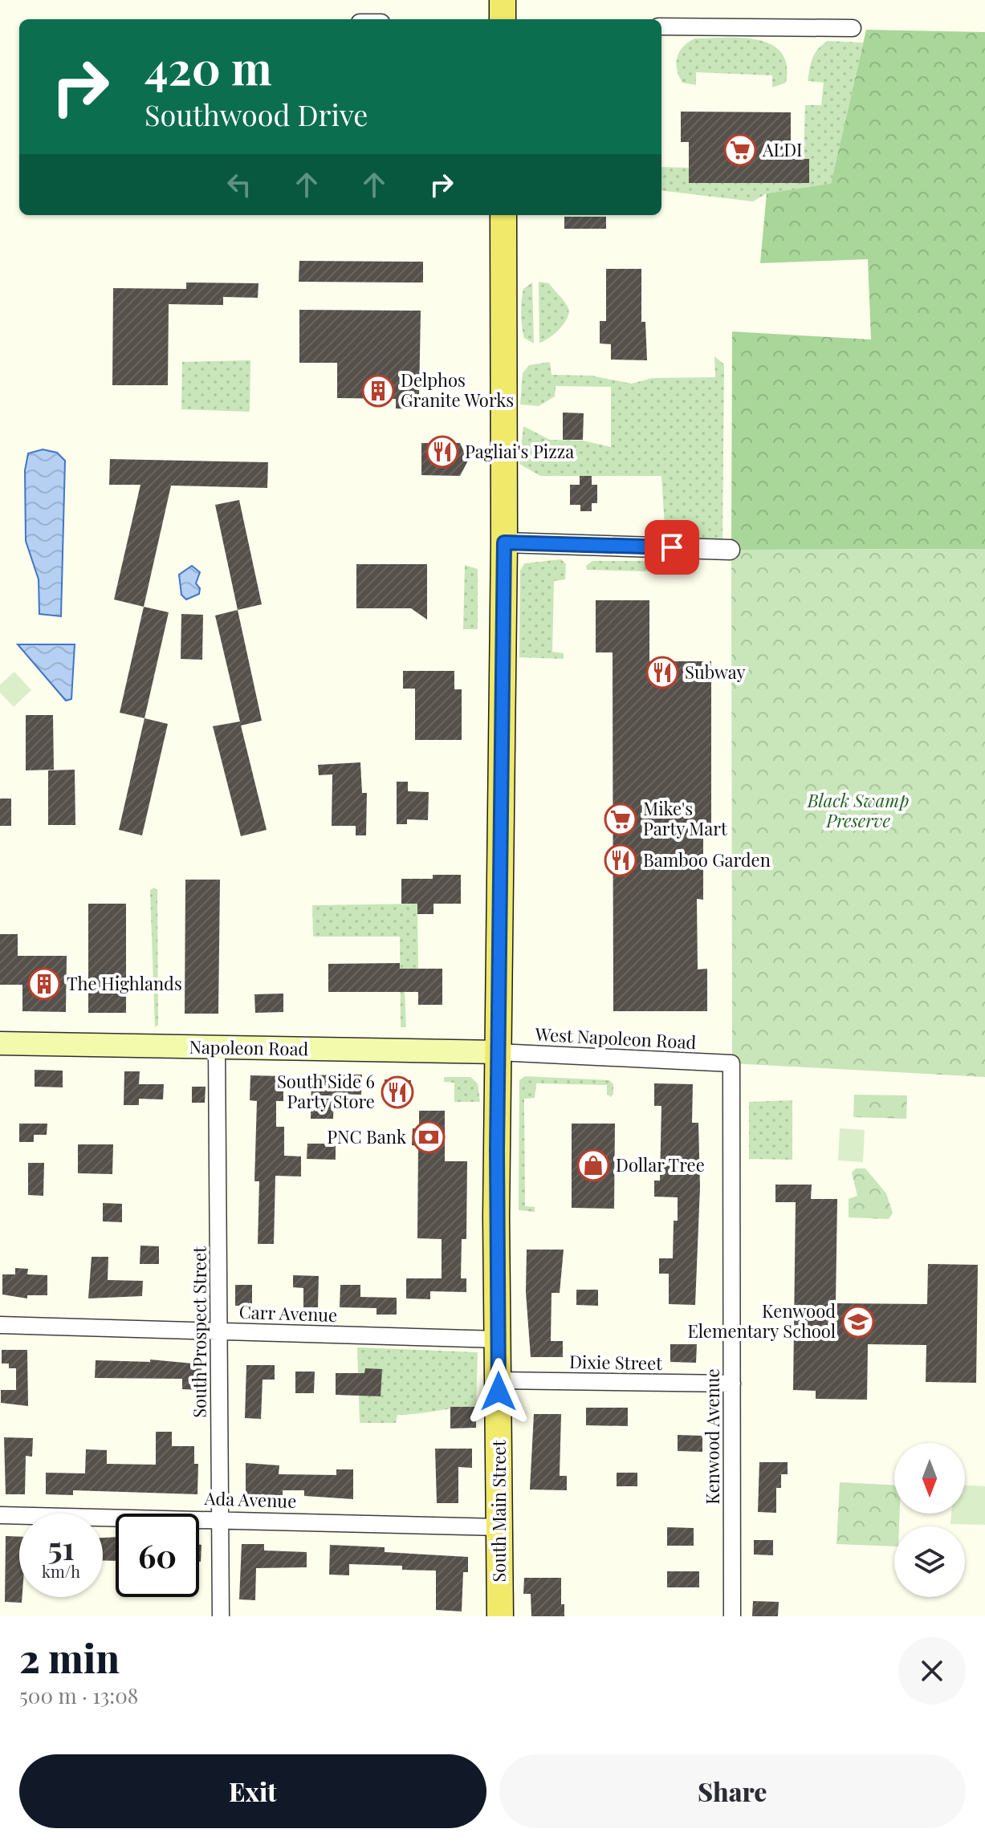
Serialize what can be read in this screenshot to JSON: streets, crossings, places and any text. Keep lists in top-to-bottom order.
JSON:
{
  "streets": {
    "main road": ["Napoleon Road", "South Main Street"],
    "street": [
      "West Napoleon Road",
      "Carr Avenue",
      "South Prospect Street",
      "Dixie Street",
      "Kenwood Avenue",
      "Ada Avenue"
    ]
  },
  "crossings": [
    ["West Napoleon Road", "Napoleon Road"],
    ["West Napoleon Road", "Kenwood Avenue"],
    ["West Napoleon Road", "South Main Street"],
    ["Napoleon Road", "South Prospect Street"],
    ["Napoleon Road", "South Main Street"],
    ["Carr Avenue", "South Prospect Street"],
    ["Carr Avenue", "South Main Street"],
    ["South Prospect Street", "Ada Avenue"],
    ["Dixie Street", "Kenwood Avenue"],
    ["Dixie Street", "South Main Street"],
    ["Ada Avenue", "South Main Street"]
  ],
  "parks": ["Black Swamp Preserve"],
  "places": {
    "supermarket": ["ALDI", "Mike's Party Mart"],
    "building": ["Delphos Granite Works", "The Highlands"],
    "restaurant": [
      "Pagliai's Pizza",
      "Subway",
      "Bamboo Garden",
      "South Side 6 Party Store"
    ],
    "bank": ["PNC Bank"],
    "shop": ["Dollar Tree"],
    "school or university": ["Kenwood Elementary School"]
  },
  "north": "bottom",
  "page": {
    "turn": ["420 m", "Southwood Drive"],
    "speed": "51 km/h",
    "limit": "60",
    "heading": ["2 min", "500 m · 13:08"],
    "buttons": ["Exit", "Share"]
  }
}
